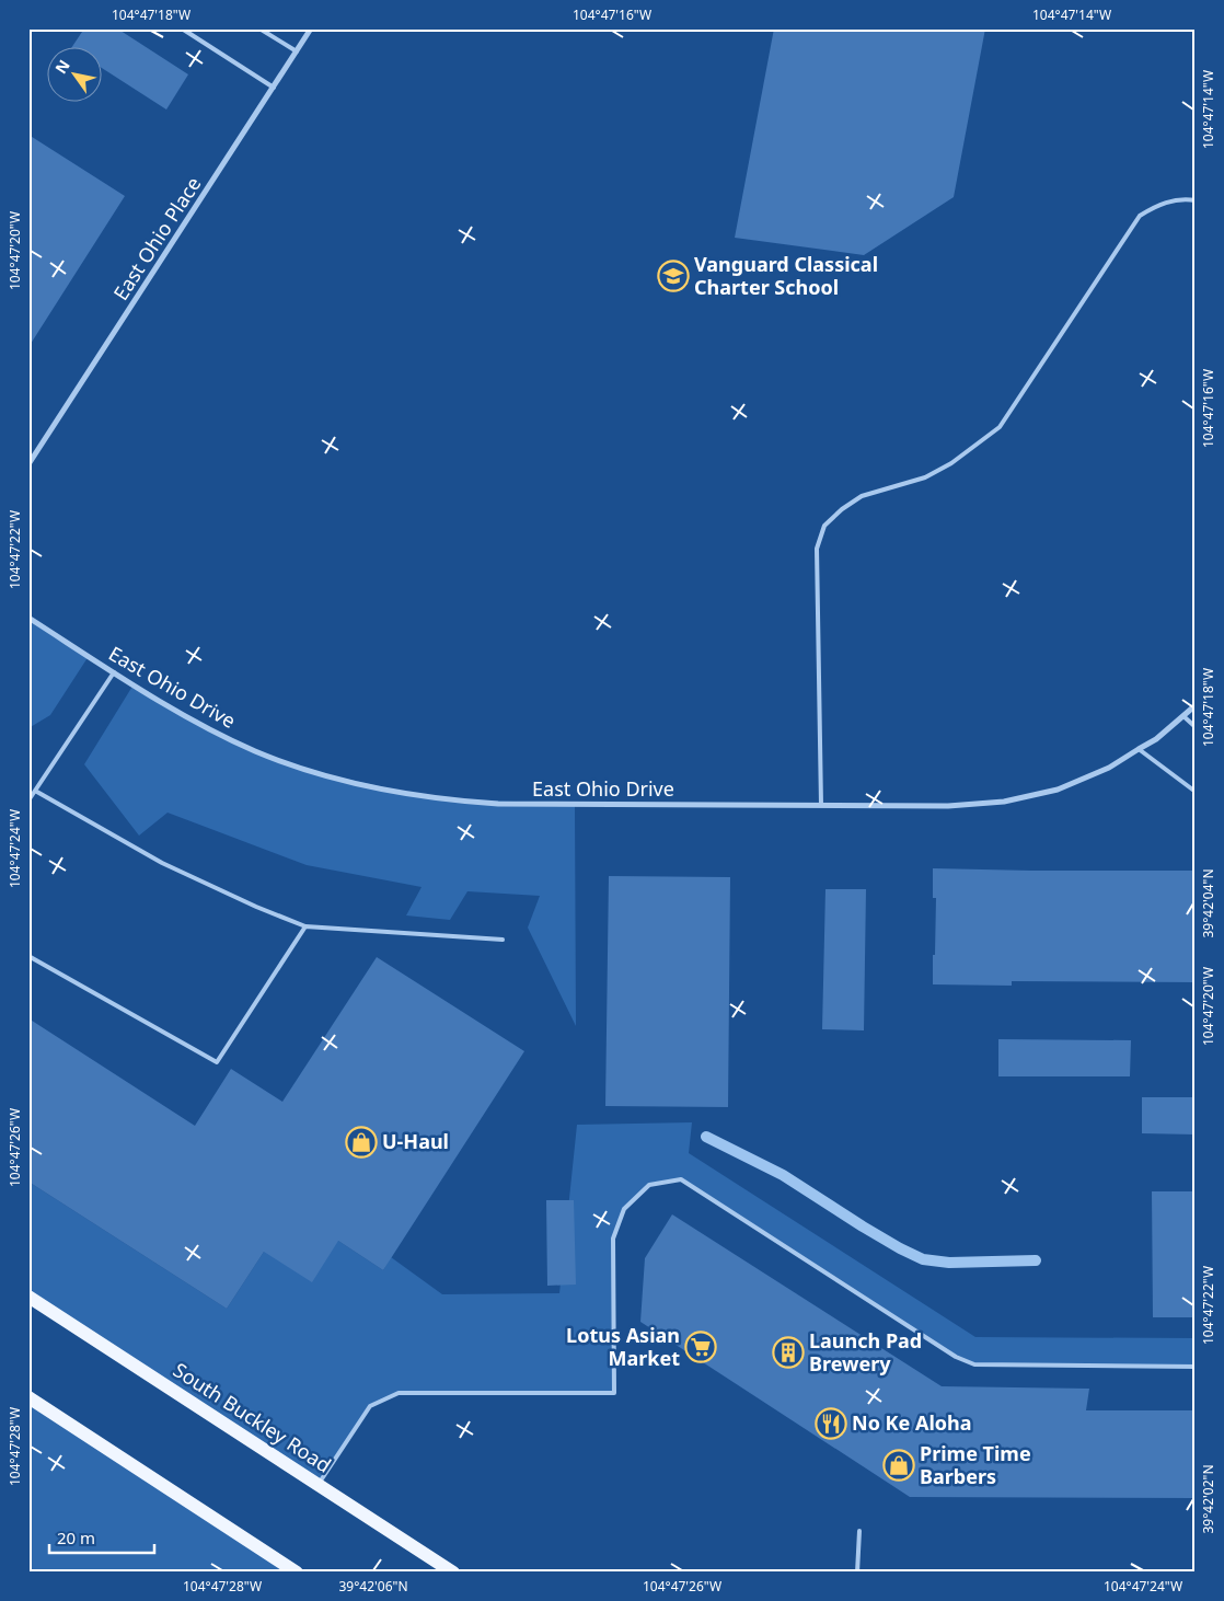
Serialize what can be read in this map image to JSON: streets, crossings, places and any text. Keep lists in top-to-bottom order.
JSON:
{
  "streets": {
    "main road": ["South Buckley Road"],
    "street": ["East Ohio Place", "East Ohio Drive"]
  },
  "places": {
    "school or university": ["Vanguard Classical Charter School"],
    "shop": ["U-Haul", "Prime Time Barbers"],
    "supermarket": ["Lotus Asian Market"],
    "building": ["Launch Pad Brewery"],
    "restaurant": ["No Ke Aloha"]
  },
  "scale_bar": "20 m",
  "north": "top left",
  "coordinates": [
    "104°47'18\"W",
    "104°47'16\"W",
    "104°47'14\"W",
    "104°47'20\"W",
    "104°47'22\"W",
    "104°47'24\"W",
    "39°42'04\"N",
    "104°47'26\"W",
    "104°47'28\"W",
    "39°42'02\"N",
    "39°42'06\"N"
  ]
}
